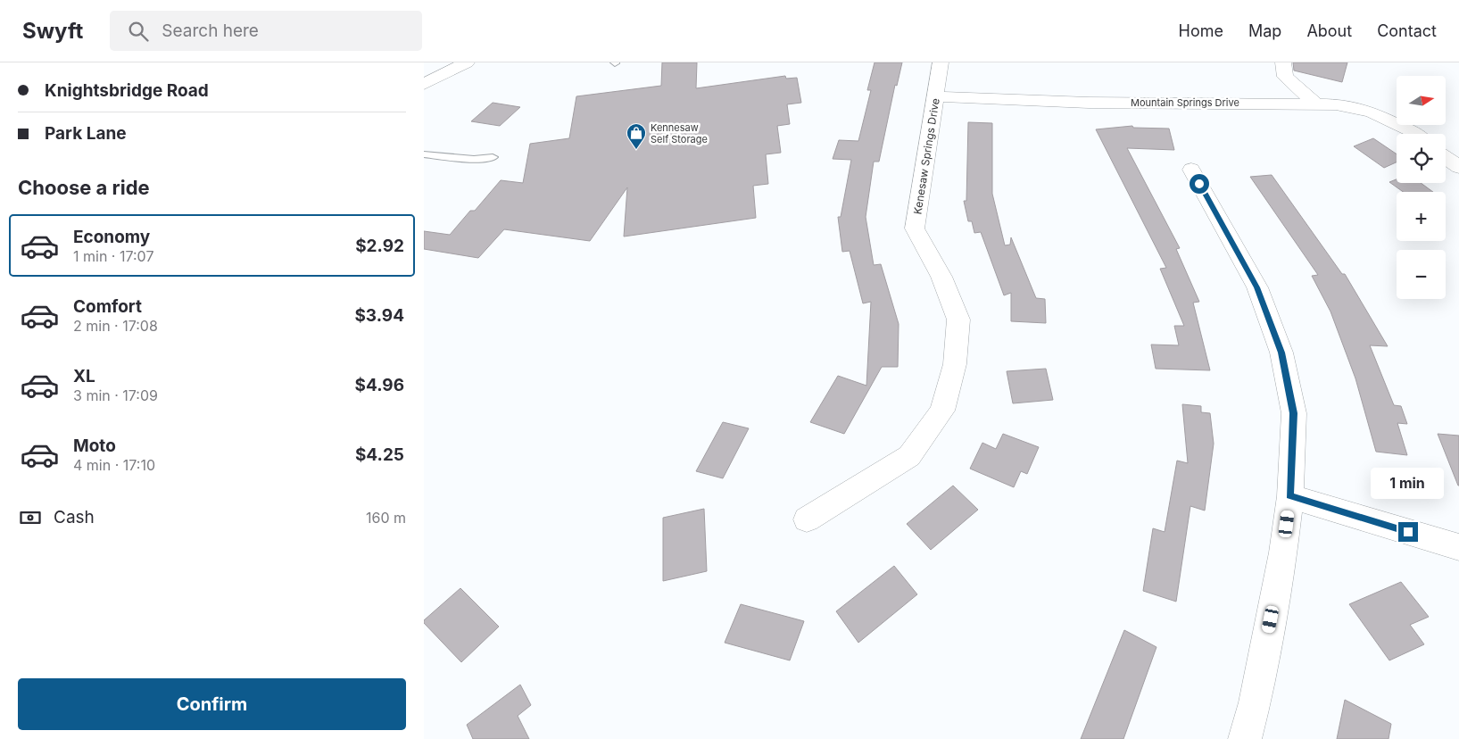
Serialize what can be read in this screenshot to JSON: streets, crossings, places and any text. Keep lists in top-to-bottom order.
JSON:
{
  "streets": {
    "street": ["Mountain Springs Drive", "Kenesaw Springs Drive"]
  },
  "crossings": [
    ["Mountain Springs Drive", "Kenesaw Springs Drive"]
  ],
  "places": {
    "shop": ["Kennesaw Self Storage"]
  },
  "north": "right",
  "page": {
    "header": "Swyft",
    "search": "Search here",
    "nav": [
      "Home",
      "Map",
      "About",
      "Contact"
    ],
    "banner": ["Knightsbridge Road", "Park Lane"],
    "map_buttons": ["+", "−"],
    "heading": "Choose a ride",
    "list": [
      {
        "name": "Economy",
        "note": "1 min · 17:07",
        "value": "$2.92"
      },
      {
        "name": "Comfort",
        "note": "2 min · 17:08",
        "value": "$3.94"
      },
      {
        "name": "XL",
        "note": "3 min · 17:09",
        "value": "$4.96"
      },
      {
        "name": "Moto",
        "note": "4 min · 17:10",
        "value": "$4.25"
      }
    ],
    "bubble": "1 min",
    "pay": ["Cash", "160 m"],
    "buttons": "Confirm"
  }
}
